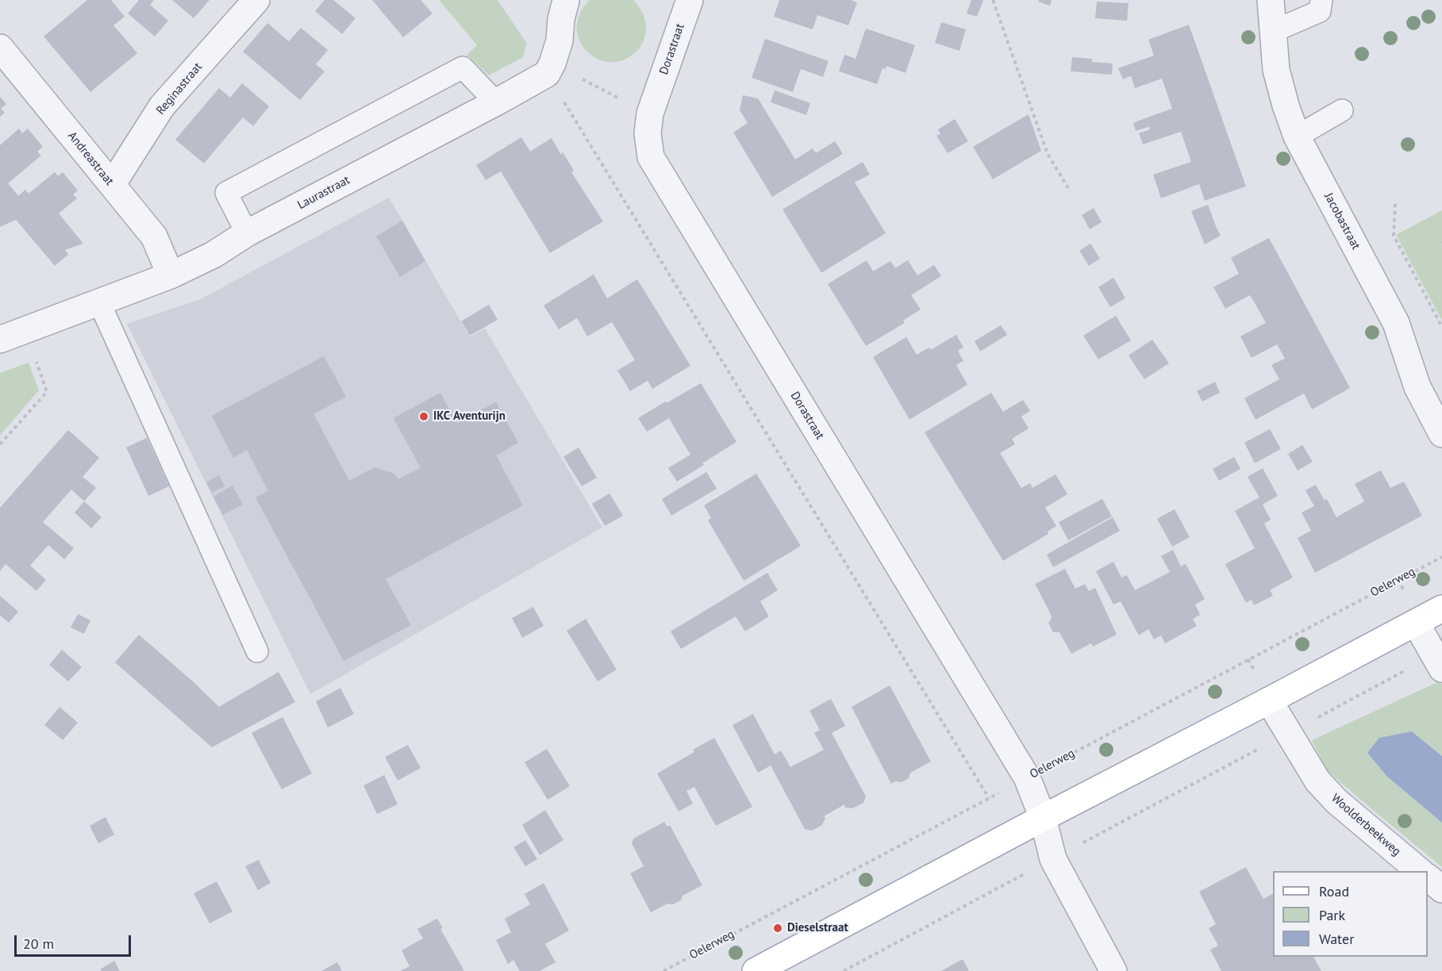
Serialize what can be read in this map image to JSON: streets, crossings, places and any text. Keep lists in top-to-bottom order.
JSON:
{
  "streets": {
    "street": [
      "Dorastraat",
      "Reginastraat",
      "Andreastraat",
      "Laurastraat",
      "Jacobastraat",
      "Woolderbeekweg"
    ],
    "path": ["Oelerweg"]
  },
  "crossings": [
    ["Dorastraat", "Oelerweg"],
    ["Reginastraat", "Andreastraat"],
    ["Andreastraat", "Laurastraat"]
  ],
  "places": ["IKC Aventurijn", "Dieselstraat"],
  "legend": ["Road", "Park", "Water"],
  "scale_bar": "20 m"
}
